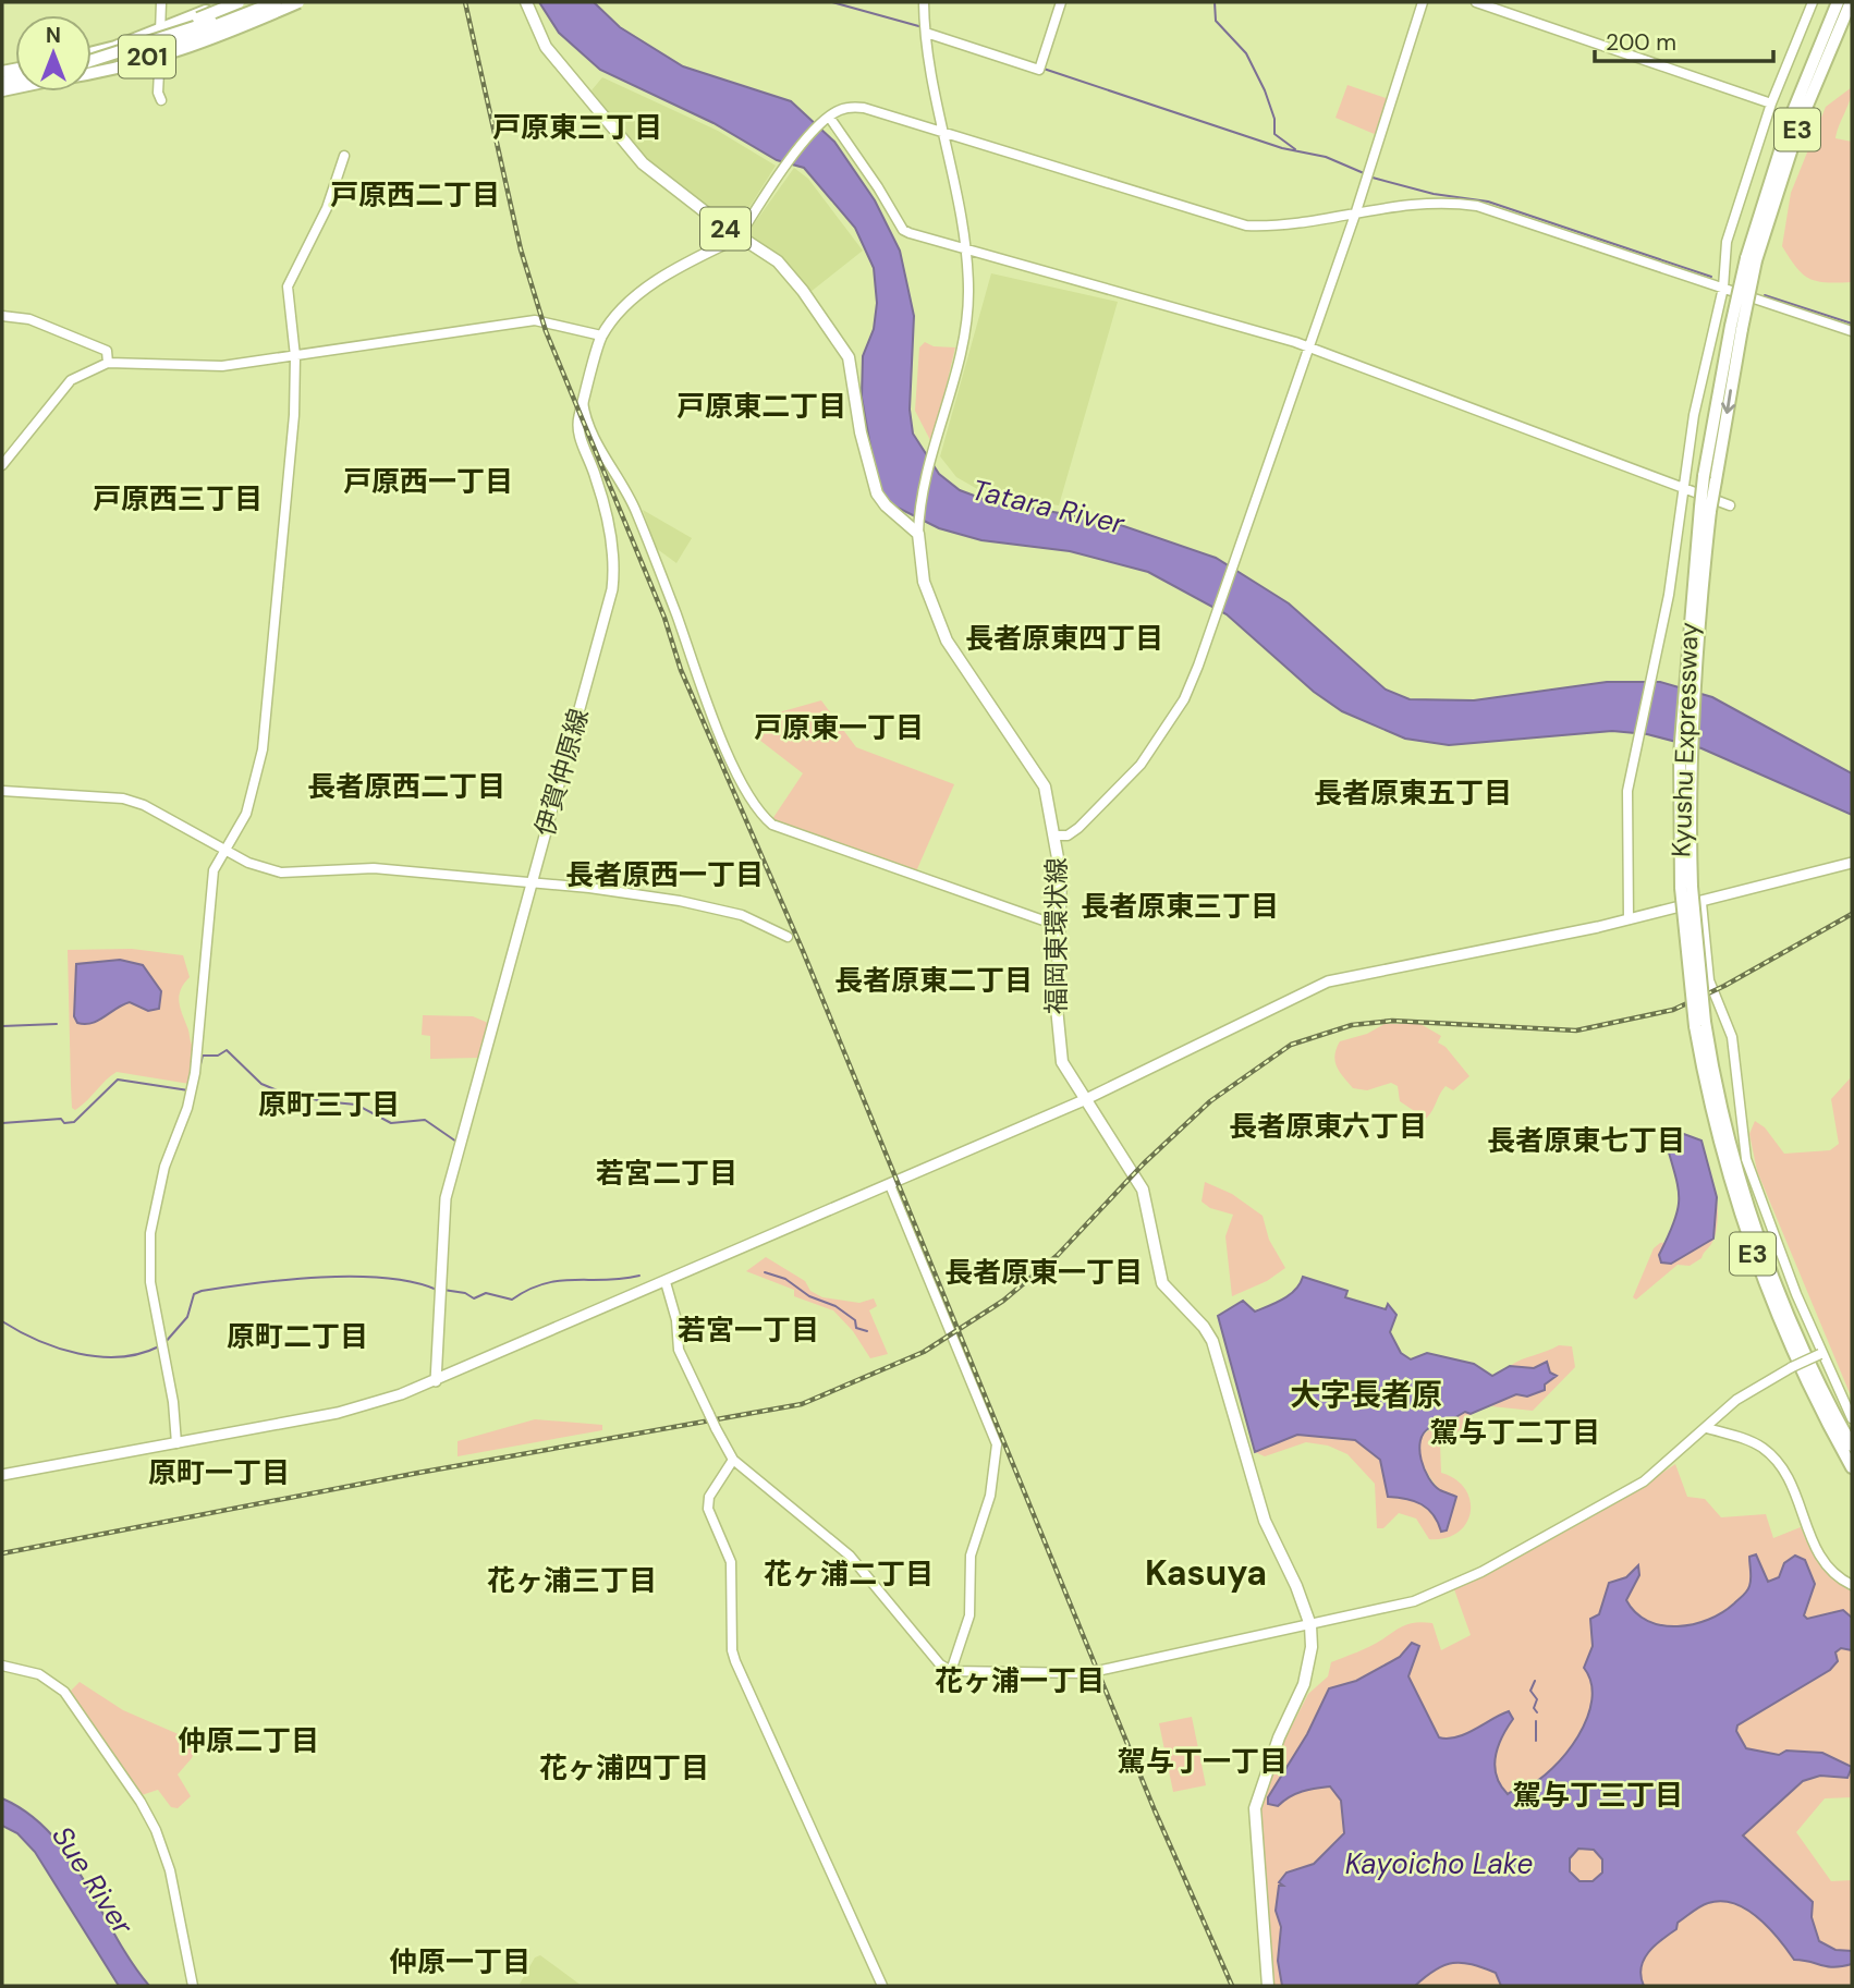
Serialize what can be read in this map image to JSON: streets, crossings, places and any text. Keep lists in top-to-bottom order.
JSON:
{
  "streets": {
    "highway": ["201", "E3", "Kyushu Expressway"],
    "main road": ["24", "伊賀仲原線", "福岡東環状線"]
  },
  "crossings": [
    ["24", "伊賀仲原線"],
    ["24", "福岡東環状線"]
  ],
  "districts": [
    "戸原東三丁目",
    "戸原西二丁目",
    "戸原東二丁目",
    "戸原西一丁目",
    "戸原西三丁目",
    "長者原東四丁目",
    "戸原東一丁目",
    "長者原西二丁目",
    "長者原東五丁目",
    "長者原西一丁目",
    "長者原東三丁目",
    "長者原東二丁目",
    "原町三丁目",
    "長者原東六丁目",
    "長者原東七丁目",
    "若宮二丁目",
    "長者原東一丁目",
    "若宮一丁目",
    "原町二丁目",
    "大字長者原",
    "駕与丁二丁目",
    "原町一丁目",
    "Kasuya",
    "花ヶ浦二丁目",
    "花ヶ浦三丁目",
    "花ヶ浦一丁目",
    "仲原二丁目",
    "駕与丁一丁目",
    "花ヶ浦四丁目",
    "駕与丁三丁目",
    "仲原一丁目"
  ],
  "water": ["Tatara River", "Kayoicho Lake", "Sue River"],
  "scale_bar": "200 m",
  "north": "top"
}
